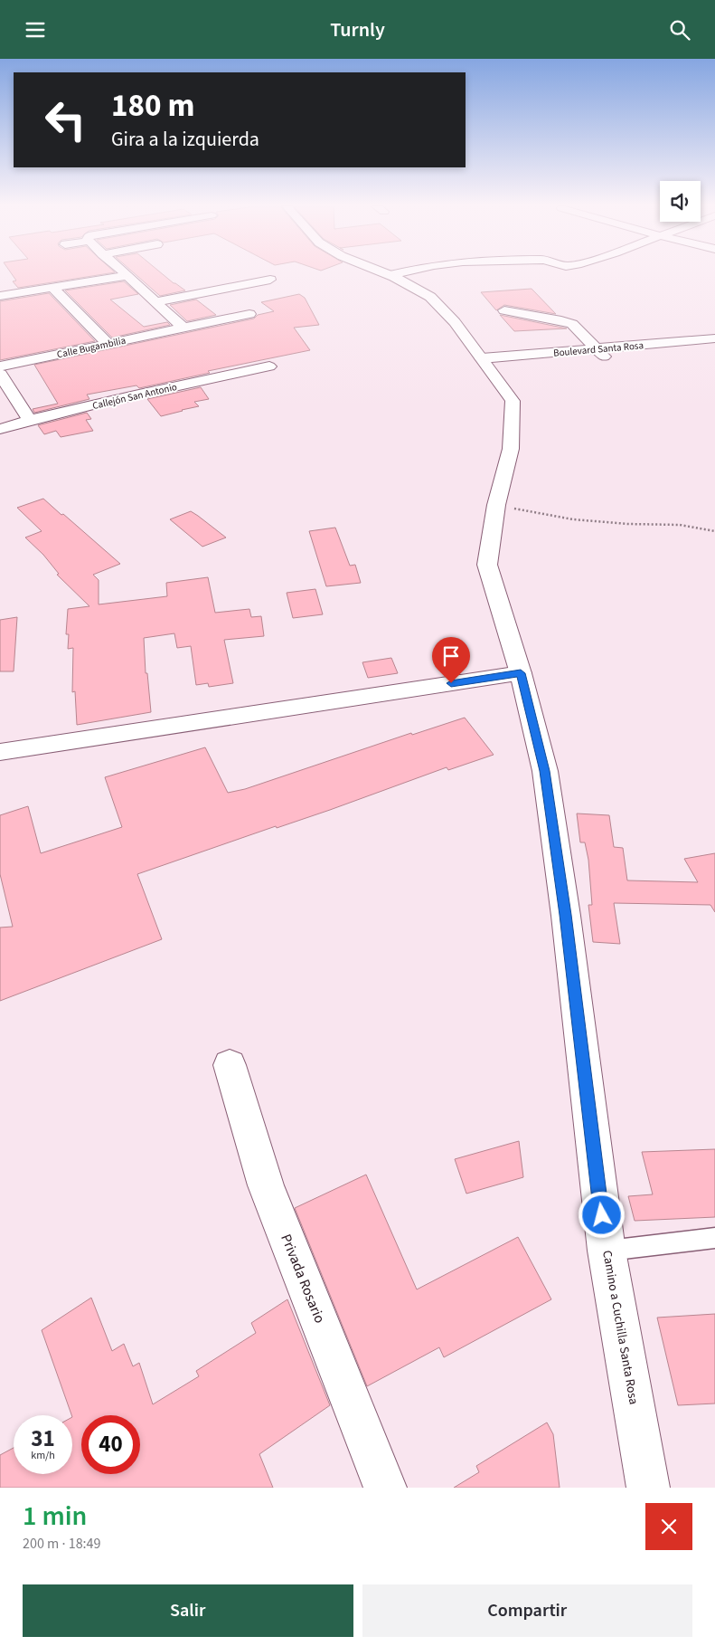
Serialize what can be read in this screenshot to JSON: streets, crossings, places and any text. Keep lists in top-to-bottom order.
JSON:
{
  "streets": {
    "street": [
      "Calle Bugambilia",
      "Boulevard Santa Rosa",
      "Callejón San Antonio",
      "Privada Rosario",
      "Camino a Cuchilla Santa Rosa"
    ]
  },
  "crossings": [
    ["Boulevard Santa Rosa", "Camino a Cuchilla Santa Rosa"]
  ],
  "page": {
    "header": "Turnly",
    "turn": ["180 m", "Gira a la izquierda"],
    "speed": "31 km/h",
    "limit": "40",
    "heading": ["1 min", "200 m · 18:49"],
    "buttons": ["Salir", "Compartir"]
  }
}
